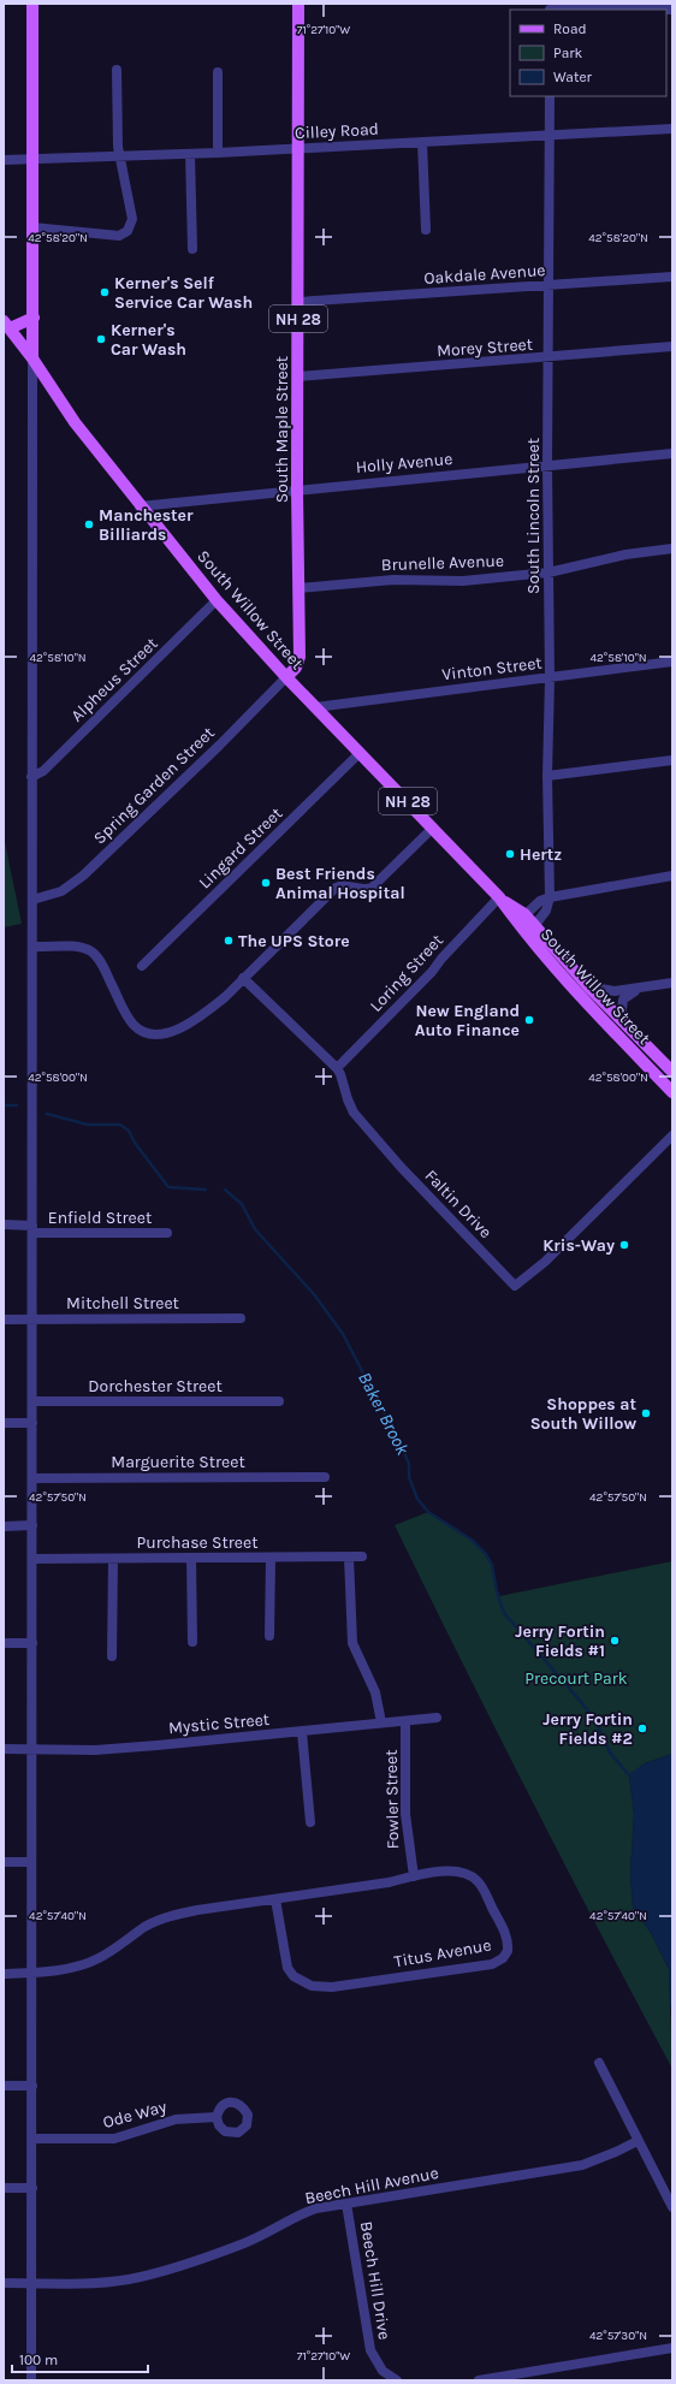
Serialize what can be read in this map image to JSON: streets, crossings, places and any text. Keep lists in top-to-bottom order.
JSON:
{
  "streets": {
    "main road": ["NH 28", "South Maple Street", "South Willow Street"],
    "street": [
      "Cilley Road",
      "Oakdale Avenue",
      "Morey Street",
      "Holly Avenue",
      "South Lincoln Street",
      "Brunelle Avenue",
      "Vinton Street",
      "Alpheus Street",
      "Spring Garden Street",
      "Lingard Street",
      "Loring Street",
      "Faltin Drive",
      "Enfield Street",
      "Mitchell Street",
      "Dorchester Street",
      "Marguerite Street",
      "Purchase Street",
      "Mystic Street",
      "Fowler Street",
      "Titus Avenue",
      "Ode Way",
      "Beech Hill Avenue",
      "Beech Hill Drive"
    ]
  },
  "crossings": [
    ["Cilley Road", "NH 28"],
    ["Cilley Road", "South Maple Street"],
    ["Cilley Road", "South Lincoln Street"],
    ["Oakdale Avenue", "South Maple Street"],
    ["Oakdale Avenue", "South Lincoln Street"],
    ["NH 28", "South Maple Street"],
    ["Morey Street", "South Maple Street"],
    ["Morey Street", "South Lincoln Street"],
    ["South Maple Street", "Holly Avenue"],
    ["South Maple Street", "Brunelle Avenue"],
    ["South Maple Street", "South Willow Street"],
    ["South Maple Street", "Spring Garden Street"],
    ["Holly Avenue", "South Lincoln Street"],
    ["Holly Avenue", "South Willow Street"],
    ["South Lincoln Street", "Brunelle Avenue"],
    ["South Lincoln Street", "South Willow Street"],
    ["South Lincoln Street", "Vinton Street"],
    ["South Willow Street", "Vinton Street"],
    ["South Willow Street", "Alpheus Street"],
    ["South Willow Street", "Spring Garden Street"],
    ["South Willow Street", "Lingard Street"],
    ["South Willow Street", "Loring Street"],
    ["Loring Street", "Faltin Drive"],
    ["Mystic Street", "Fowler Street"],
    ["Fowler Street", "Titus Avenue"],
    ["Beech Hill Avenue", "Beech Hill Drive"]
  ],
  "water": ["Baker Brook"],
  "parks": ["Precourt Park"],
  "places": [
    "Kerner's Self Service Car Wash",
    "Kerner's Car Wash",
    "Manchester Billiards",
    "Hertz",
    "Best Friends Animal Hospital",
    "The UPS Store",
    "New England Auto Finance",
    "Kris-Way",
    "Shoppes at South Willow",
    "Jerry Fortin Fields #1",
    "Jerry Fortin Fields #2"
  ],
  "legend": ["Road", "Park", "Water"],
  "scale_bar": "100 m",
  "coordinates": [
    "71°27'10\"W",
    "42°58'20\"N",
    "42°58'10\"N",
    "42°58'00\"N",
    "42°57'50\"N",
    "42°57'40\"N",
    "42°57'30\"N"
  ]
}
